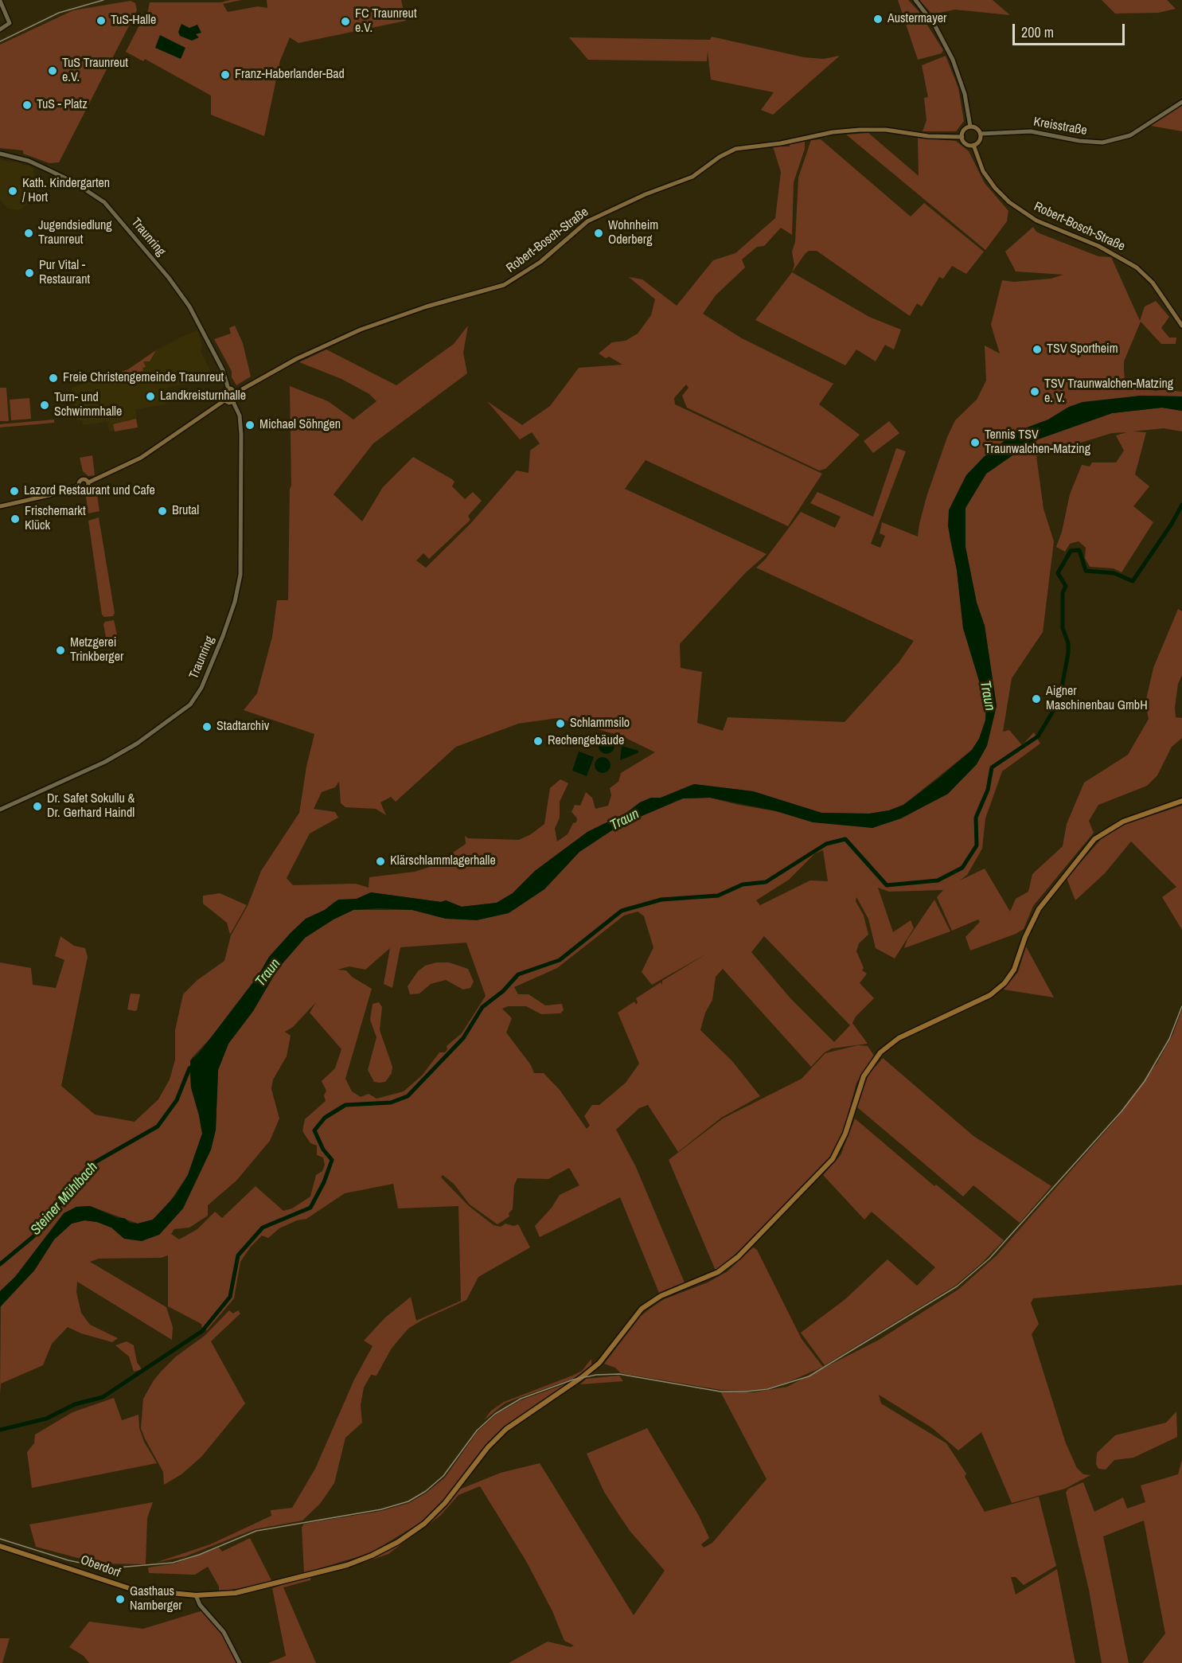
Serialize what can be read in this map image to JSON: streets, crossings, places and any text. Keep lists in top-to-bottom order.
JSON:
{
  "streets": {
    "main road": ["Robert-Bosch-Straße", "Oberdorf"],
    "street": ["Kreisstraße", "Traunring"]
  },
  "crossings": [
    ["Kreisstraße", "Robert-Bosch-Straße"],
    ["Robert-Bosch-Straße", "Traunring"]
  ],
  "water": ["Traun", "Steiner Mühlbach"],
  "places": [
    "Austermayer",
    "TuS-Halle",
    "FC Traunreut e.V.",
    "TuS Traunreut e.V.",
    "Franz-Haberlander-Bad",
    "TuS - Platz",
    "Kath. Kindergarten / Hort",
    "Jugendsiedlung Traunreut",
    "Wohnheim Oderberg",
    "Pur Vital - Restaurant",
    "TSV Sportheim",
    "Freie Christengemeinde Traunreut",
    "TSV Traunwalchen-Matzing e. V.",
    "Landkreisturnhalle",
    "Turn- und Schwimmhalle",
    "Michael Söhngen",
    "Tennis TSV Traunwalchen-Matzing",
    "Lazord Restaurant und Cafe",
    "Brutal",
    "Frischemarkt Klück",
    "Metzgerei Trinkberger",
    "Aigner Maschinenbau GmbH",
    "Schlammsilo",
    "Stadtarchiv",
    "Rechengebäude",
    "Dr. Safet Sokullu & Dr. Gerhard Haindl",
    "Klärschlammlagerhalle",
    "Gasthaus Namberger"
  ],
  "scale_bar": "200 m"
}
